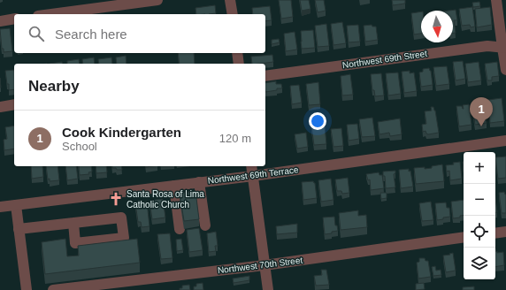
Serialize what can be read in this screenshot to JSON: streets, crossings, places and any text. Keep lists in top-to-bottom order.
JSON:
{
  "streets": {
    "street": ["Northwest 69th Street", "Northwest 69th Terrace", "Northwest 70th Street"]
  },
  "places": {
    "church": ["Santa Rosa of Lima Catholic Church"]
  },
  "north": "bottom",
  "page": {
    "search": "Search here",
    "heading": "Nearby",
    "pins": "1",
    "list": [
      {
        "mark": "1",
        "name": "Cook Kindergarten",
        "note": "School",
        "value": "120 m"
      }
    ],
    "map_buttons": ["+", "−"]
  }
}
